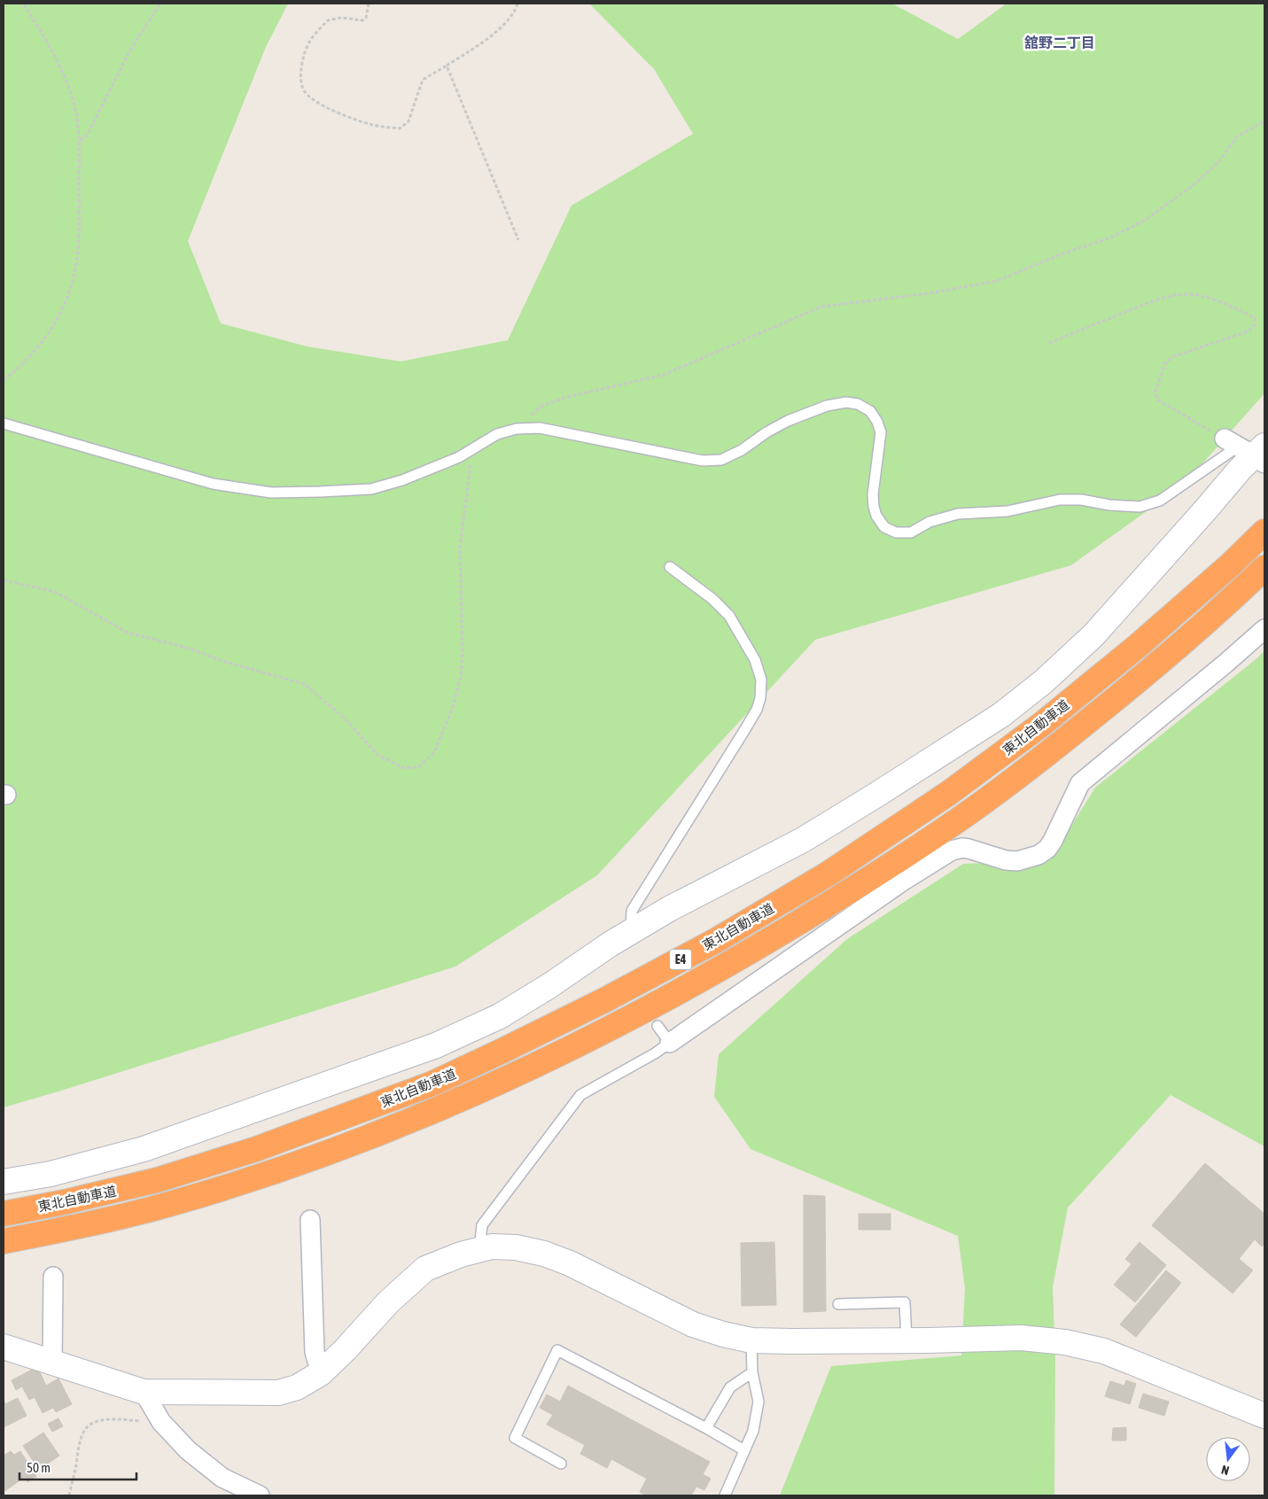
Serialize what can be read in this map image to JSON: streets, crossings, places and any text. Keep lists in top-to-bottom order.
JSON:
{
  "streets": {
    "highway": ["東北自動車道", "E4"]
  },
  "districts": ["舘野二丁目"],
  "scale_bar": "50 m",
  "north": "bottom"
}
